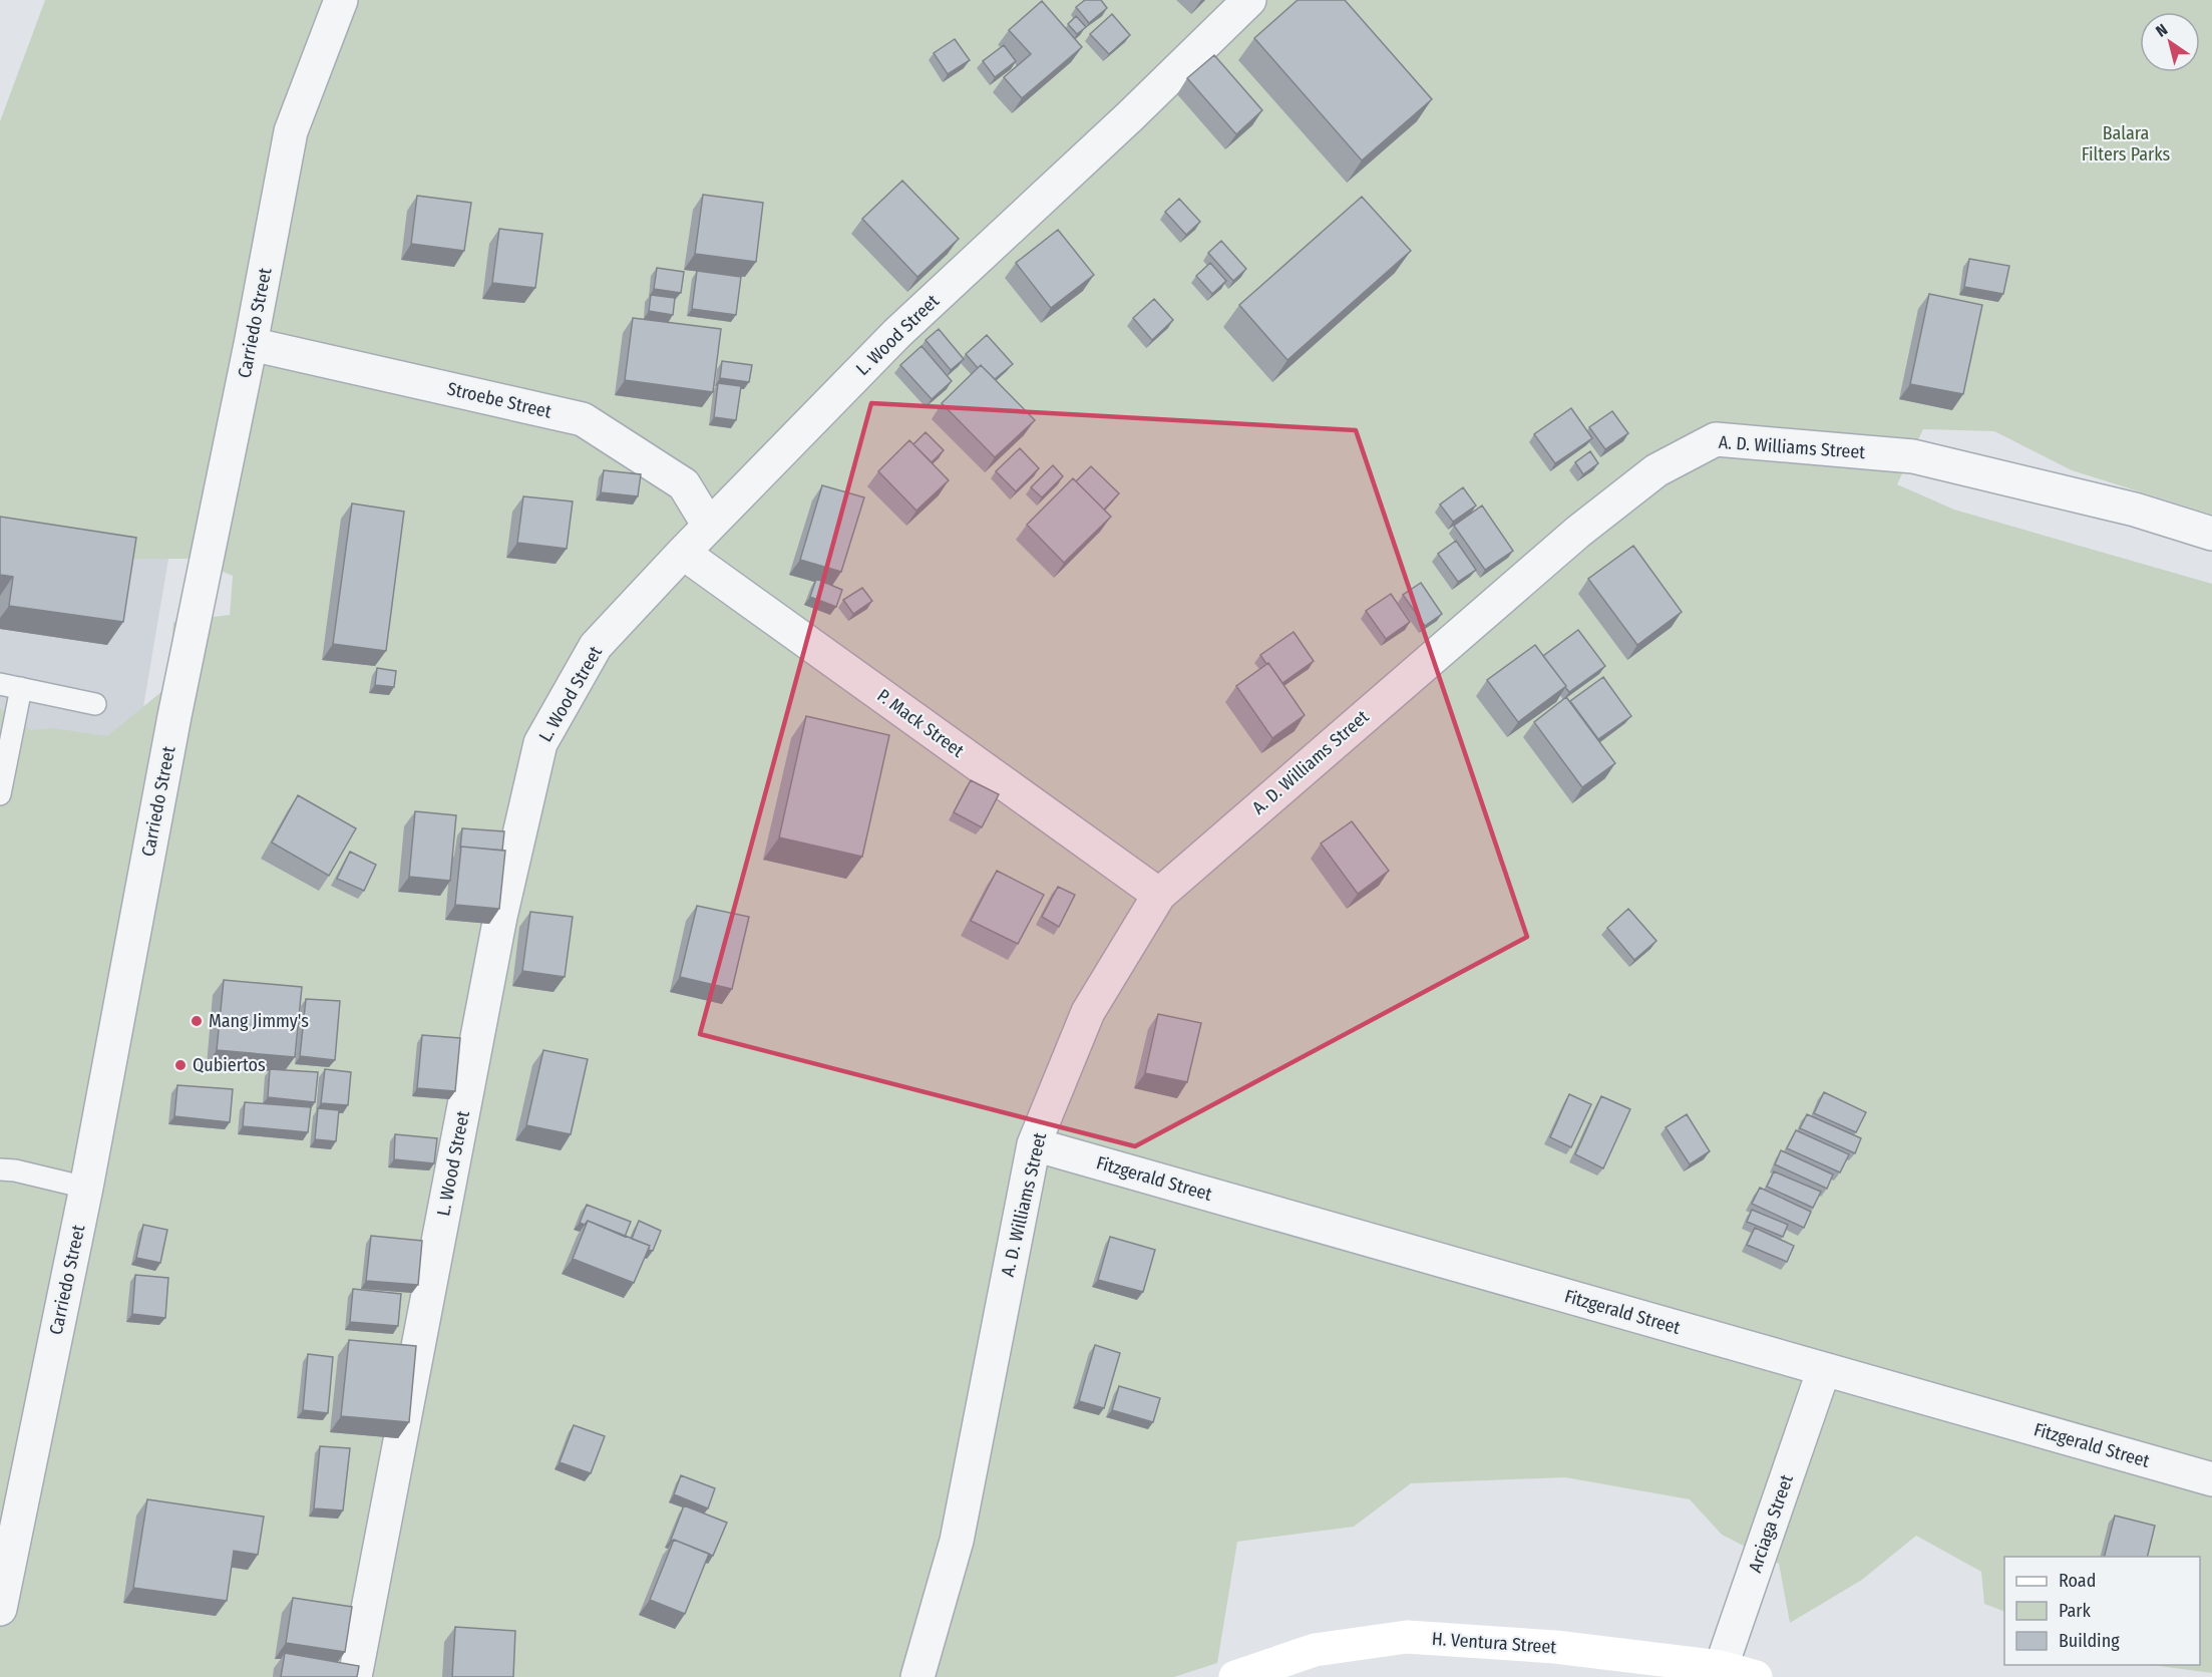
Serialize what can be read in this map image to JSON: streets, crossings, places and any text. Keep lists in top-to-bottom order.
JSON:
{
  "streets": {
    "street": [
      "Carriedo Street",
      "L. Wood Street",
      "Stroebe Street",
      "A. D. Williams Street",
      "P. Mack Street",
      "Fitzgerald Street",
      "Arciaga Street",
      "H. Ventura Street"
    ]
  },
  "crossings": [
    ["Carriedo Street", "Stroebe Street"],
    ["L. Wood Street", "Stroebe Street"],
    ["L. Wood Street", "P. Mack Street"],
    ["A. D. Williams Street", "P. Mack Street"],
    ["A. D. Williams Street", "Fitzgerald Street"],
    ["Fitzgerald Street", "Arciaga Street"],
    ["Arciaga Street", "H. Ventura Street"]
  ],
  "parks": ["Balara Filters Parks"],
  "places": ["Mang Jimmy's", "Qubiertos"],
  "legend": ["Road", "Park", "Building"],
  "north": "top left"
}
